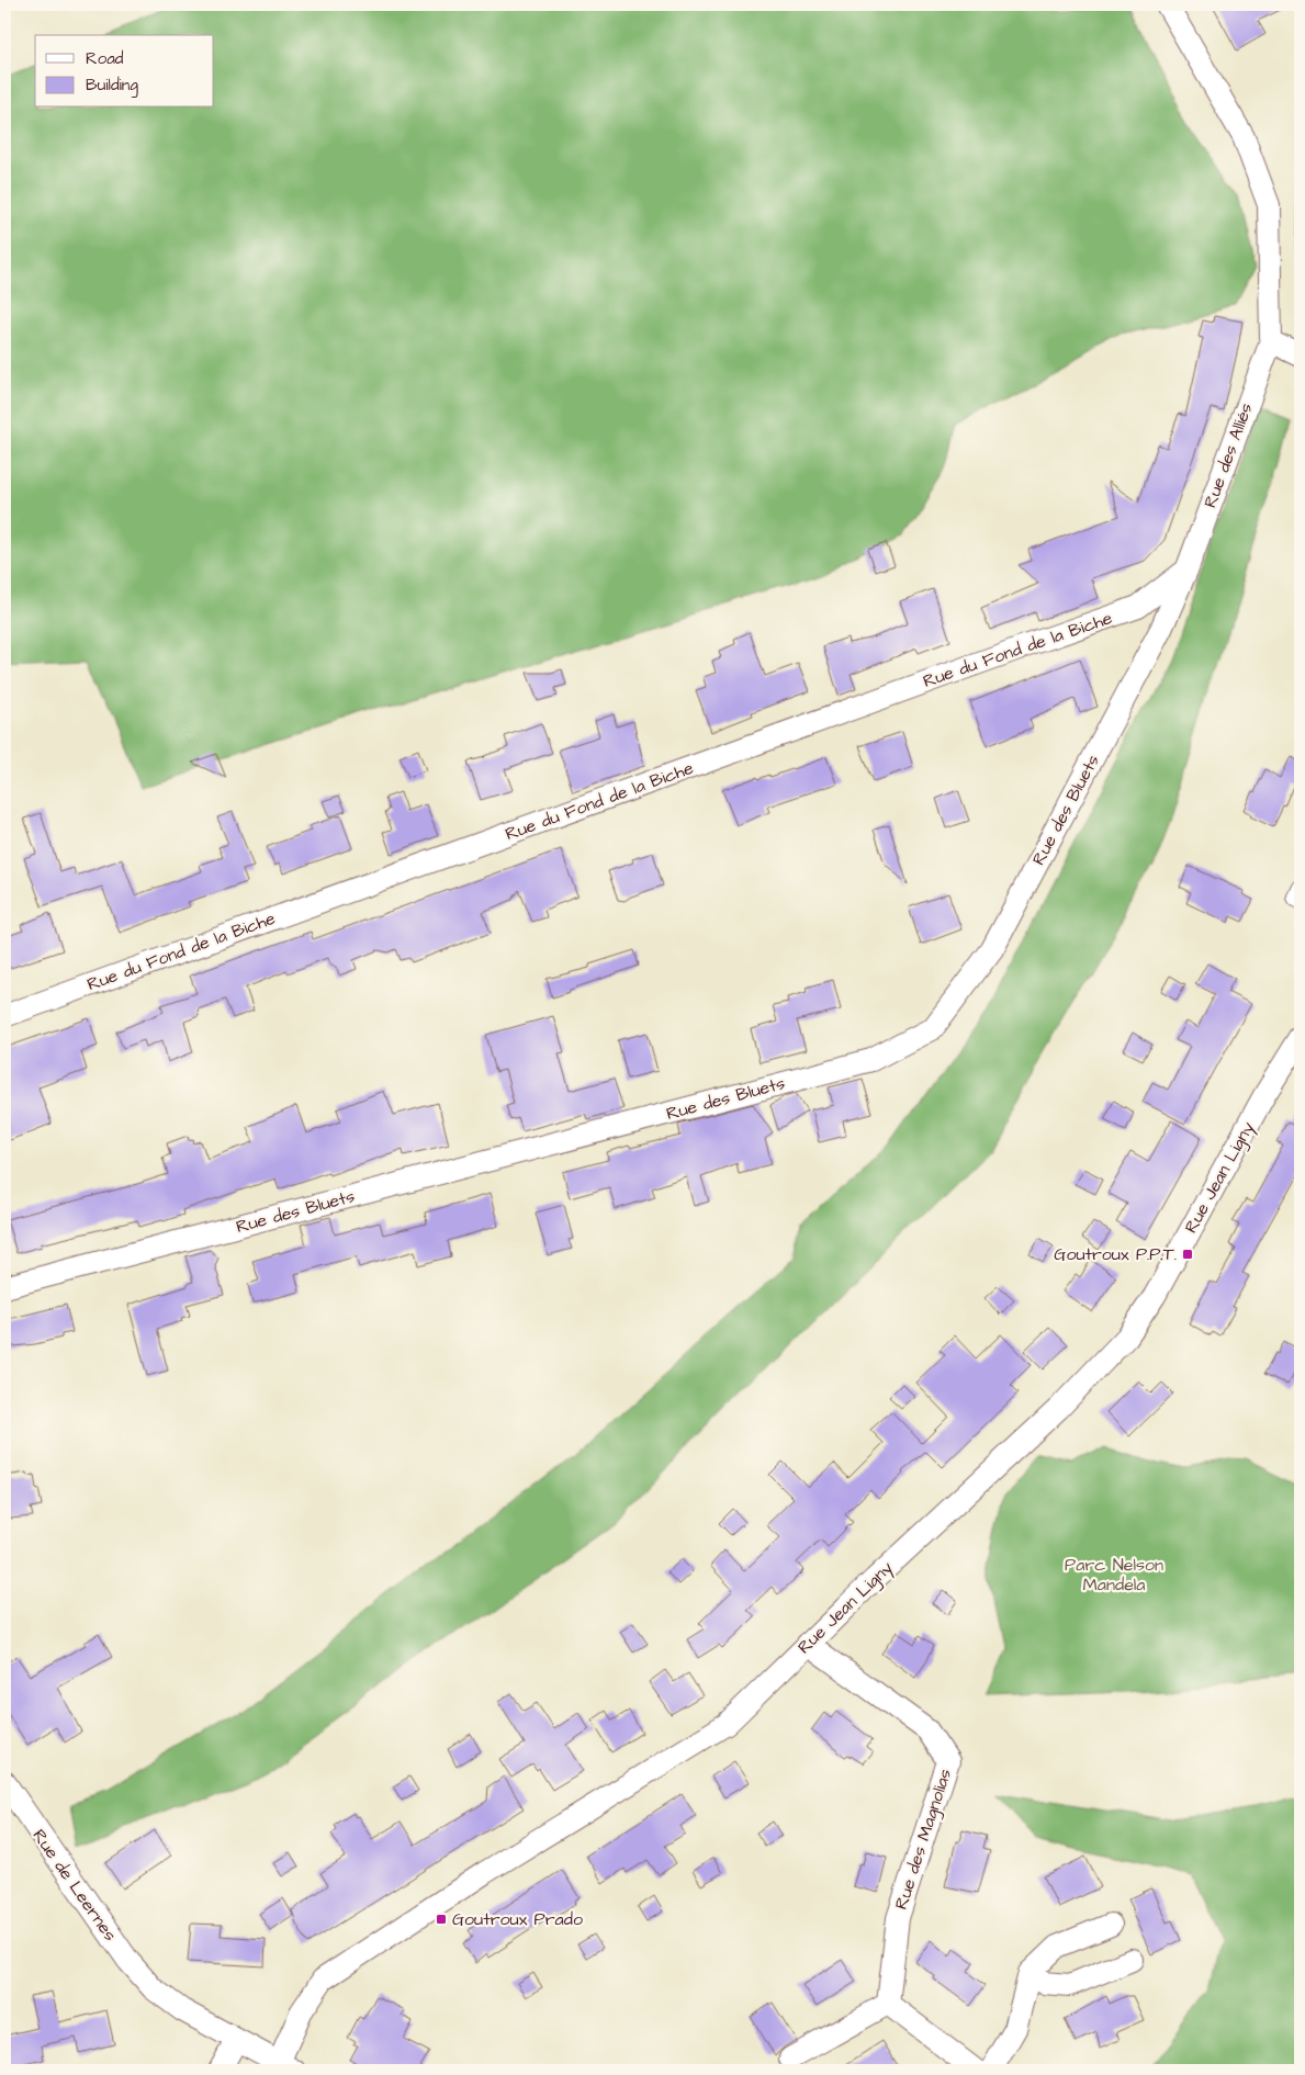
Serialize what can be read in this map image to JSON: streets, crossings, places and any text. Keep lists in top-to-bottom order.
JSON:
{
  "streets": {
    "street": [
      "Rue des Alliés",
      "Rue du Fond de la Biche",
      "Rue des Bluets",
      "Rue Jean Ligny",
      "Rue des Magnolias",
      "Rue de Leernes"
    ]
  },
  "crossings": [
    ["Rue des Alliés", "Rue du Fond de la Biche"],
    ["Rue des Alliés", "Rue des Bluets"],
    ["Rue du Fond de la Biche", "Rue des Bluets"],
    ["Rue Jean Ligny", "Rue des Magnolias"],
    ["Rue Jean Ligny", "Rue de Leernes"]
  ],
  "parks": ["Parc Nelson Mandela"],
  "places": {
    "transit": ["Goutroux P.P.T.", "Goutroux Prado"]
  },
  "legend": ["Road", "Building"]
}
